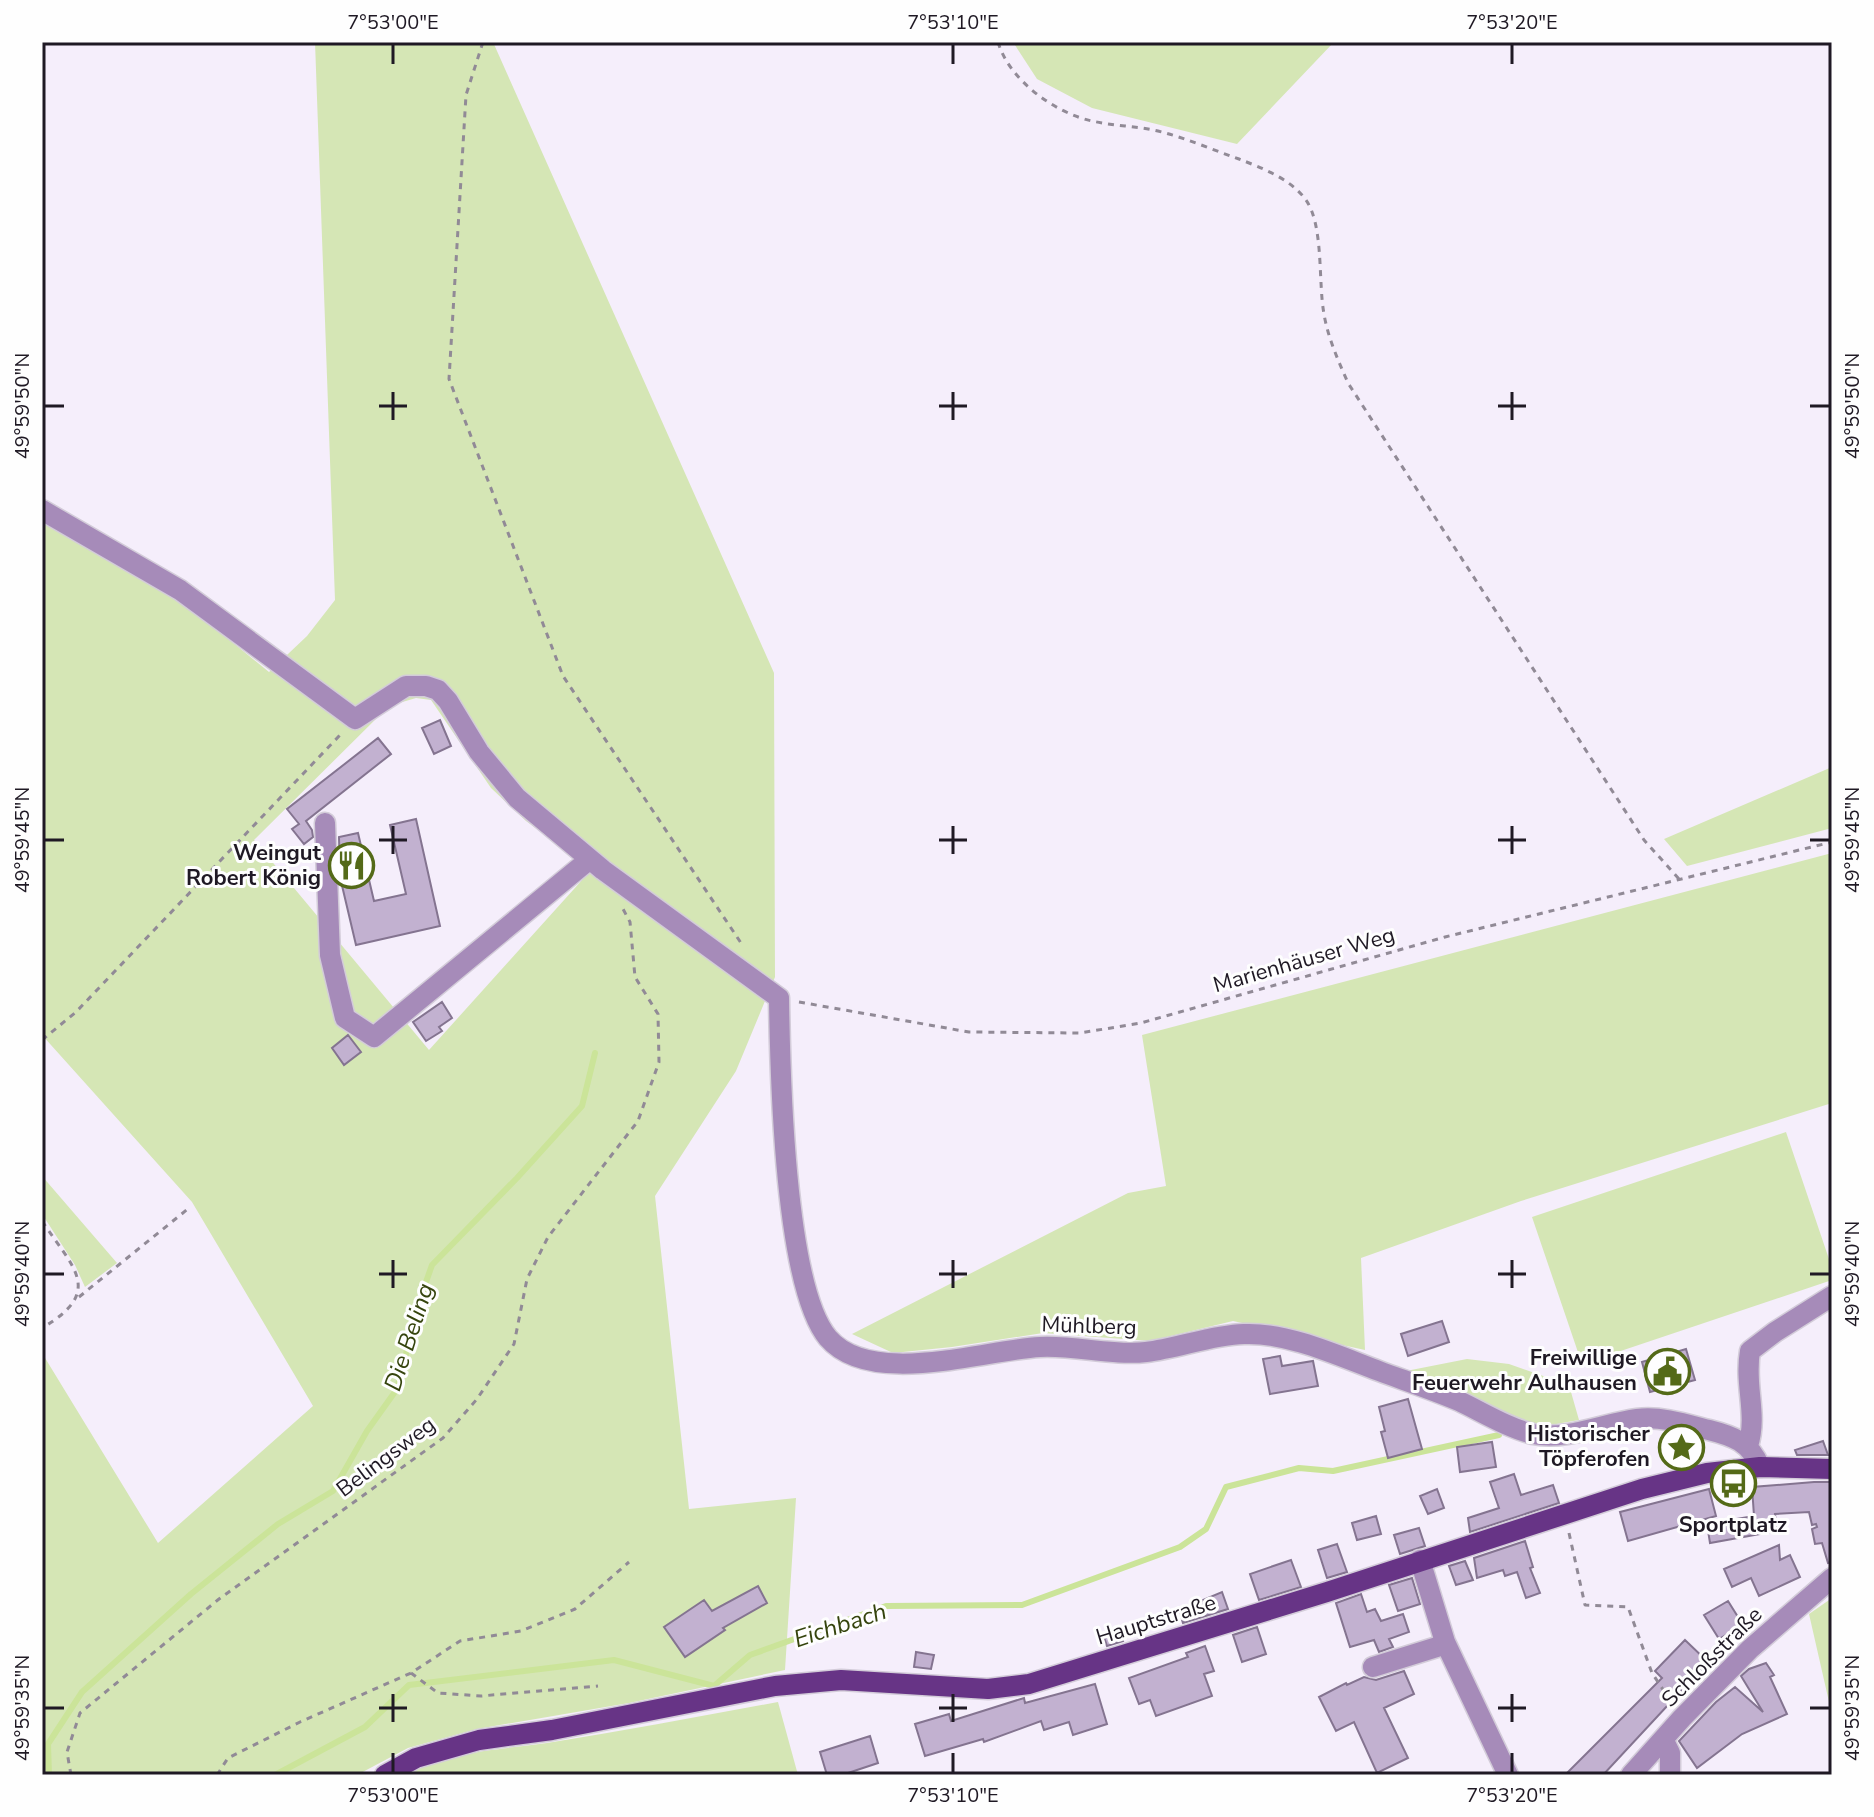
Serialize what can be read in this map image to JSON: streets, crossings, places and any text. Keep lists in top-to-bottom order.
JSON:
{
  "streets": {
    "main road": ["Hauptstraße"],
    "street": ["Mühlberg", "Schloßstraße"],
    "path": ["Marienhäuser Weg", "Belingsweg"]
  },
  "crossings": [
    ["Marienhäuser Weg", "Mühlberg"]
  ],
  "water": ["Die Beling", "Eichbach"],
  "places": {
    "restaurant": ["Weingut Robert König"],
    "public building": ["Freiwillige Feuerwehr Aulhausen"],
    "place": ["Historischer Töpferofen"],
    "bus stop": ["Sportplatz"]
  },
  "coordinates": [
    "7°53'00\"E",
    "7°53'10\"E",
    "7°53'20\"E",
    "49°59'50\"N",
    "49°59'45\"N",
    "49°59'40\"N",
    "49°59'35\"N"
  ]
}
